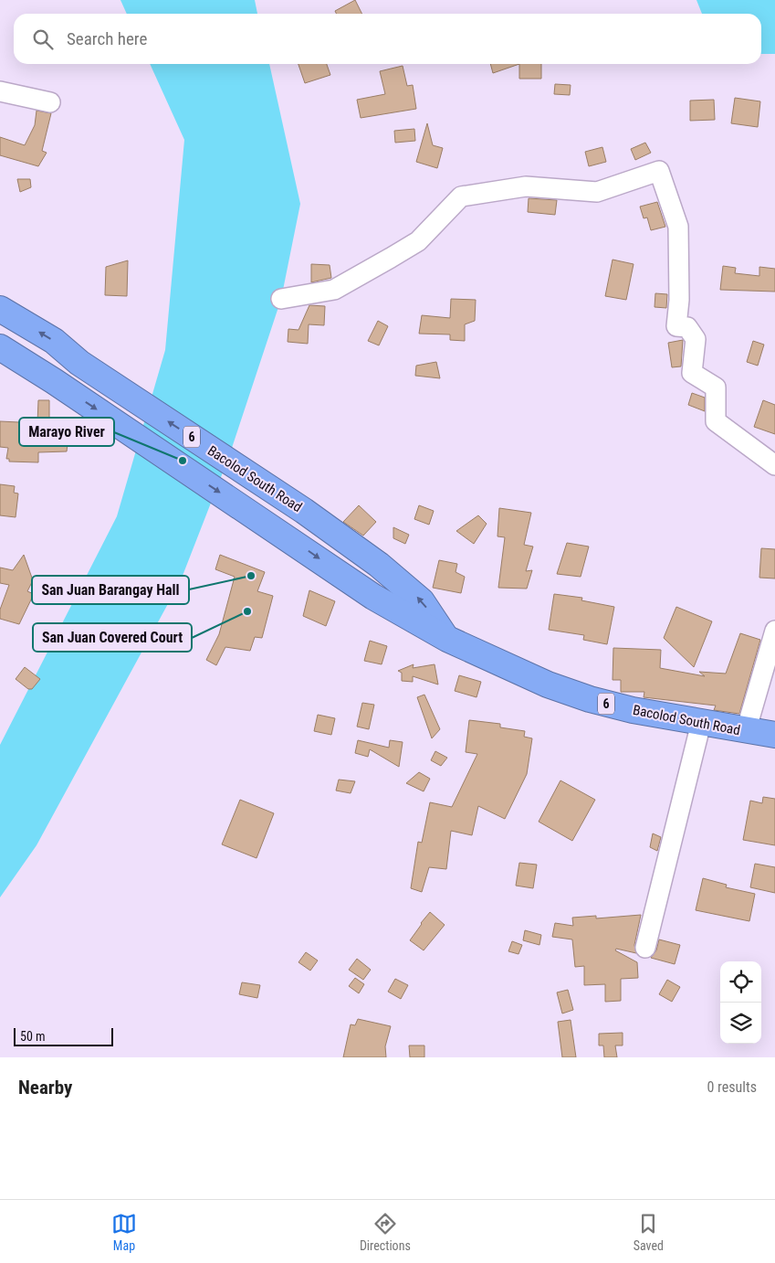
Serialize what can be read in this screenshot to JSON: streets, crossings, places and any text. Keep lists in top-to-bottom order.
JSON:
{
  "streets": {
    "highway": ["6", "Bacolod South Road"]
  },
  "places": ["Marayo River", "San Juan Barangay Hall", "San Juan Covered Court"],
  "scale_bar": "50 m",
  "page": {
    "search": "Search here",
    "scale": "50 m",
    "heading": ["Nearby", "0 results"],
    "nav": ["Map", "Directions", "Saved"]
  }
}
